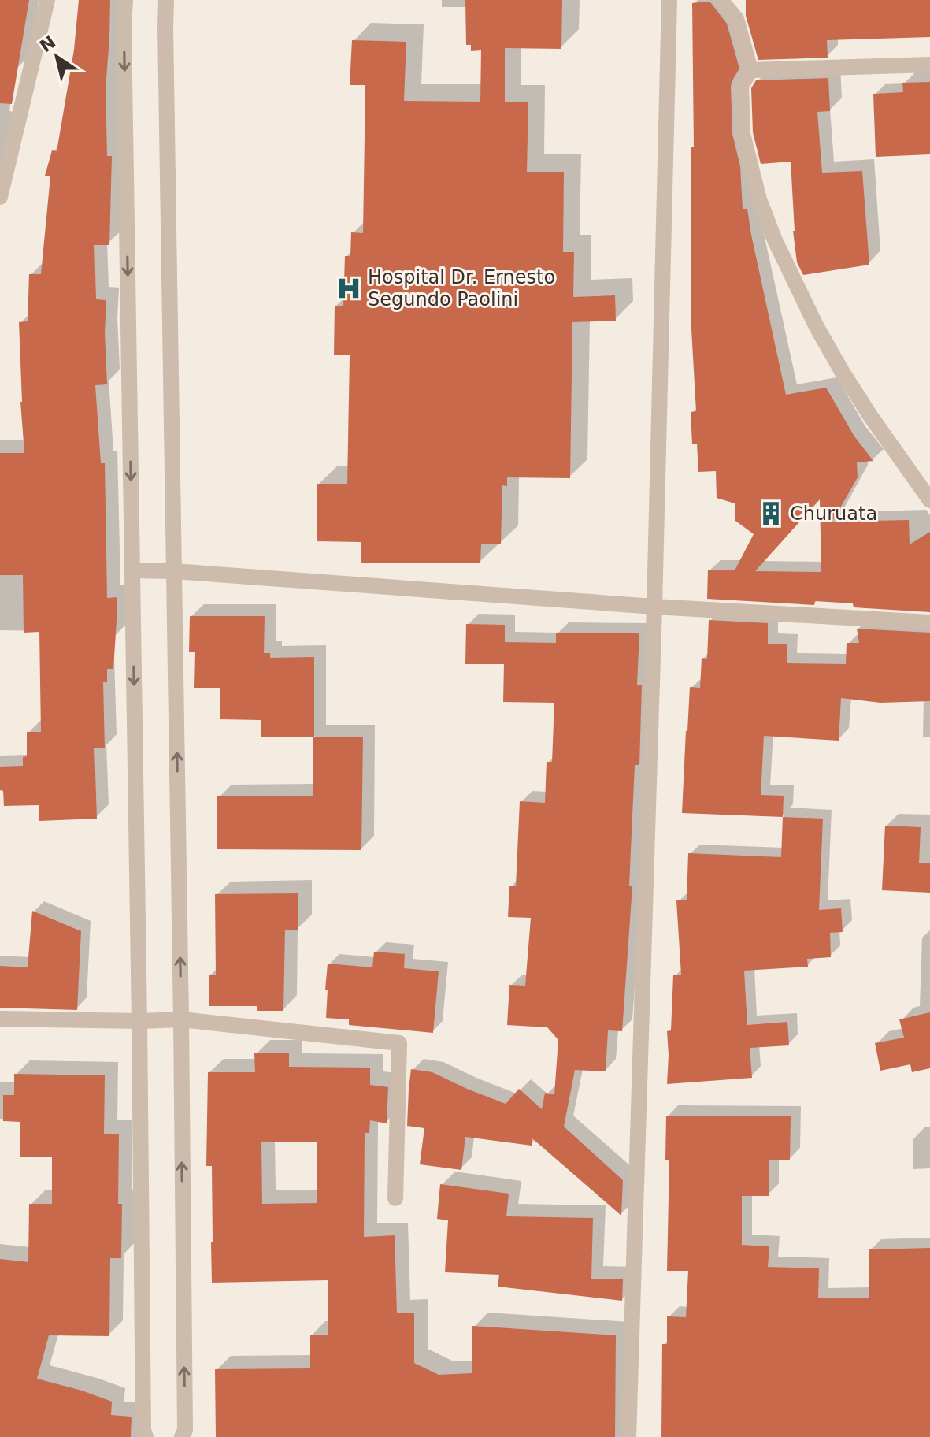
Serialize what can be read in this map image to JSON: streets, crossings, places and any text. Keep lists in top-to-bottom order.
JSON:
{
  "places": {
    "hospital": ["Hospital Dr. Ernesto Segundo Paolini"],
    "building": ["Churuata"]
  },
  "north": "top left"
}
